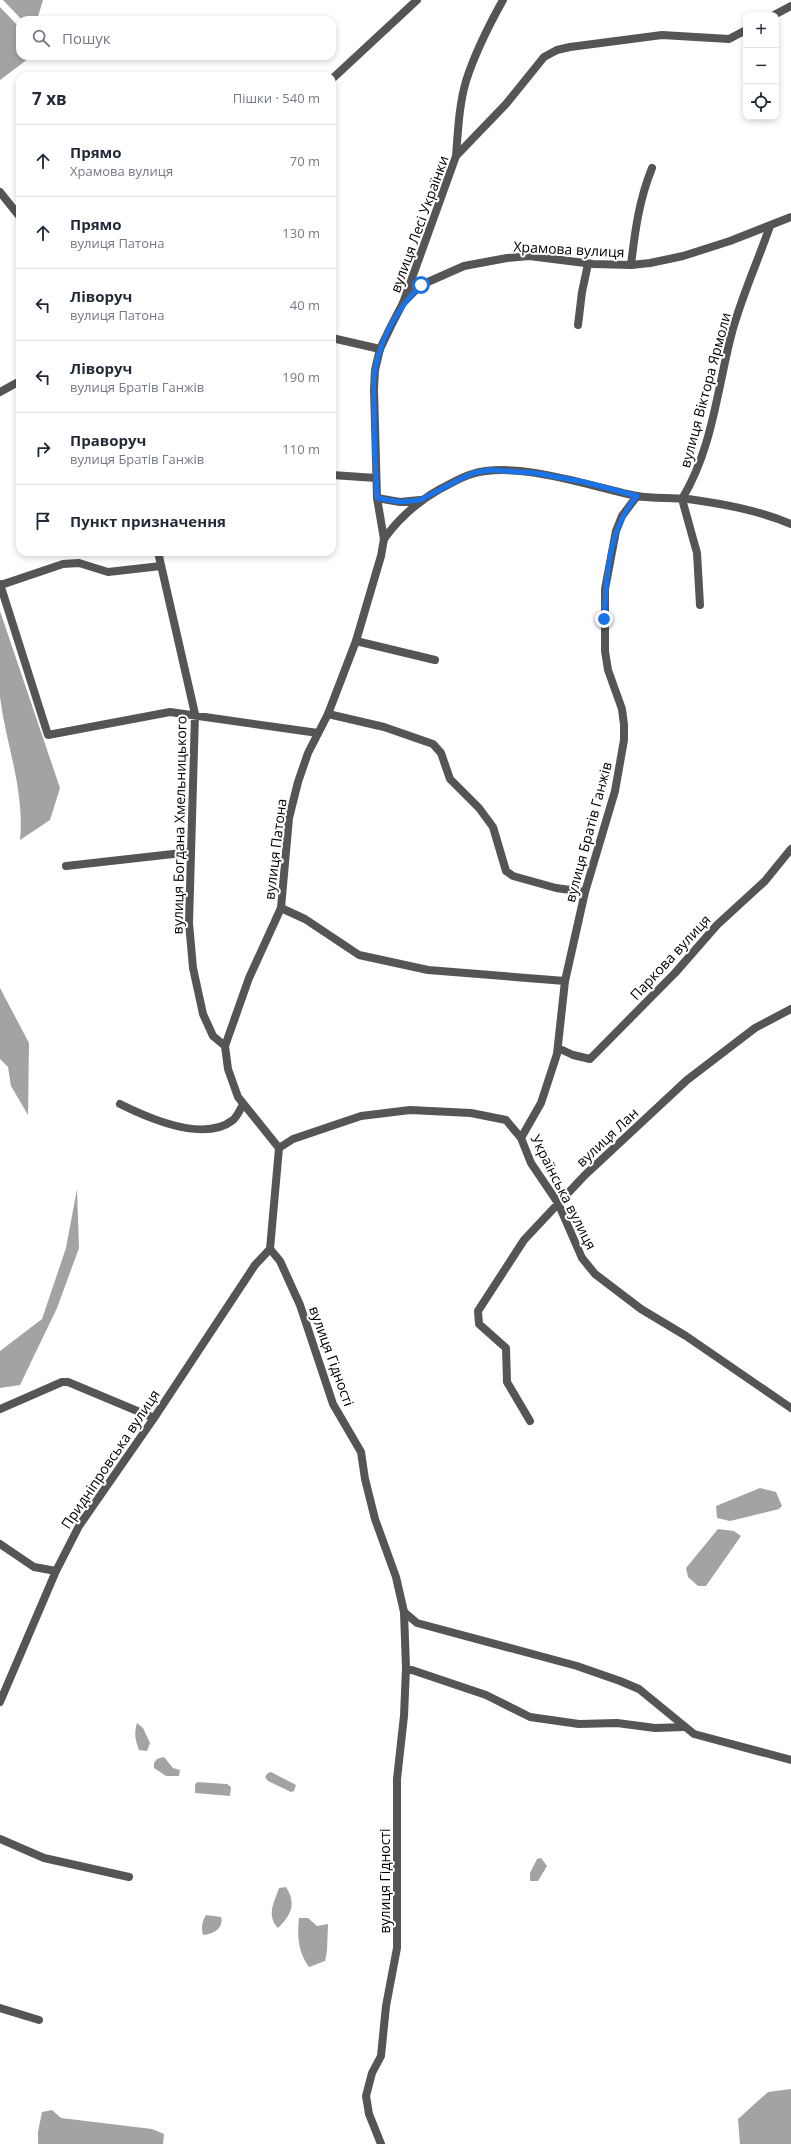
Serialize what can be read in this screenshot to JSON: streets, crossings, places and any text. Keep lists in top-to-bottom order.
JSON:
{
  "streets": {
    "street": [
      "вулиця Лесі Українки",
      "Храмова вулиця",
      "вулиця Віктора Ярмоли",
      "вулиця Богдана Хмельницького",
      "вулиця Братів Ганжів",
      "вулиця Патона",
      "Паркова вулиця",
      "вулиця Лан",
      "Українська вулиця",
      "вулиця Гідності",
      "Придніпровська вулиця"
    ]
  },
  "crossings": [
    ["вулиця Лесі Українки", "Храмова вулиця"],
    ["Храмова вулиця", "вулиця Віктора Ярмоли"],
    ["Храмова вулиця", "вулиця Патона"],
    ["вулиця Богдана Хмельницького", "вулиця Патона"],
    ["вулиця Братів Ганжів", "Паркова вулиця"],
    ["вулиця Братів Ганжів", "Українська вулиця"],
    ["вулиця Лан", "Українська вулиця"],
    ["вулиця Гідності", "Придніпровська вулиця"]
  ],
  "page": {
    "map_buttons": ["+", "−"],
    "search": "Пошук",
    "heading": ["7 хв", "Пішки · 540 m"],
    "list": [
      ["Прямо", "Храмова вулиця", "70 m"],
      ["Прямо", "вулиця Патона", "130 m"],
      ["Ліворуч", "вулиця Патона", "40 m"],
      ["Ліворуч", "вулиця Братів Ганжів", "190 m"],
      ["Праворуч", "вулиця Братів Ганжів", "110 m"],
      "Пункт призначення"
    ]
  }
}
